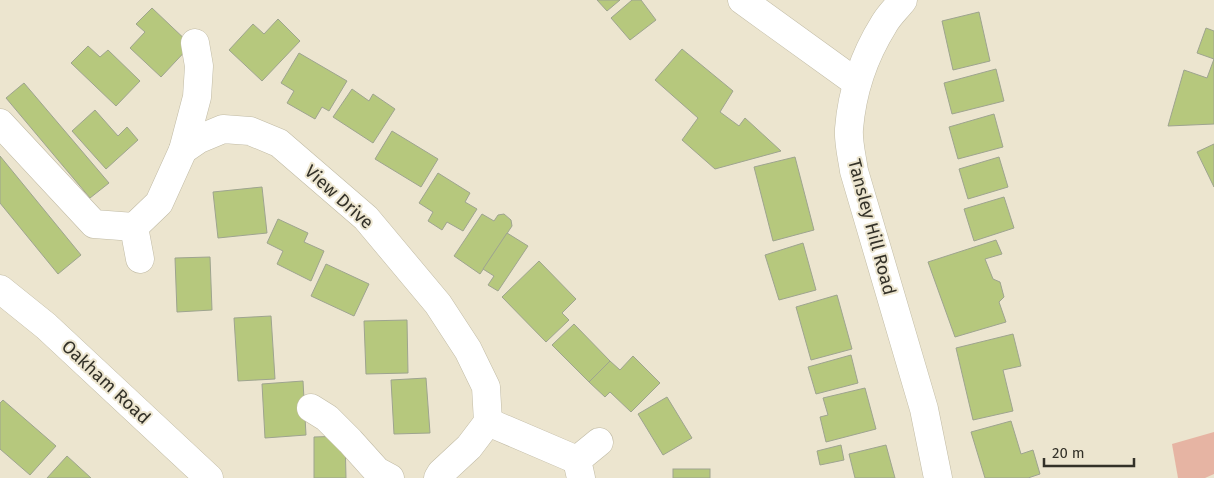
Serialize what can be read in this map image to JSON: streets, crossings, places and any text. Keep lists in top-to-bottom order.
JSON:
{
  "streets": {
    "street": ["View Drive", "Tansley Hill Road", "Oakham Road"]
  },
  "scale_bar": "20 m"
}
